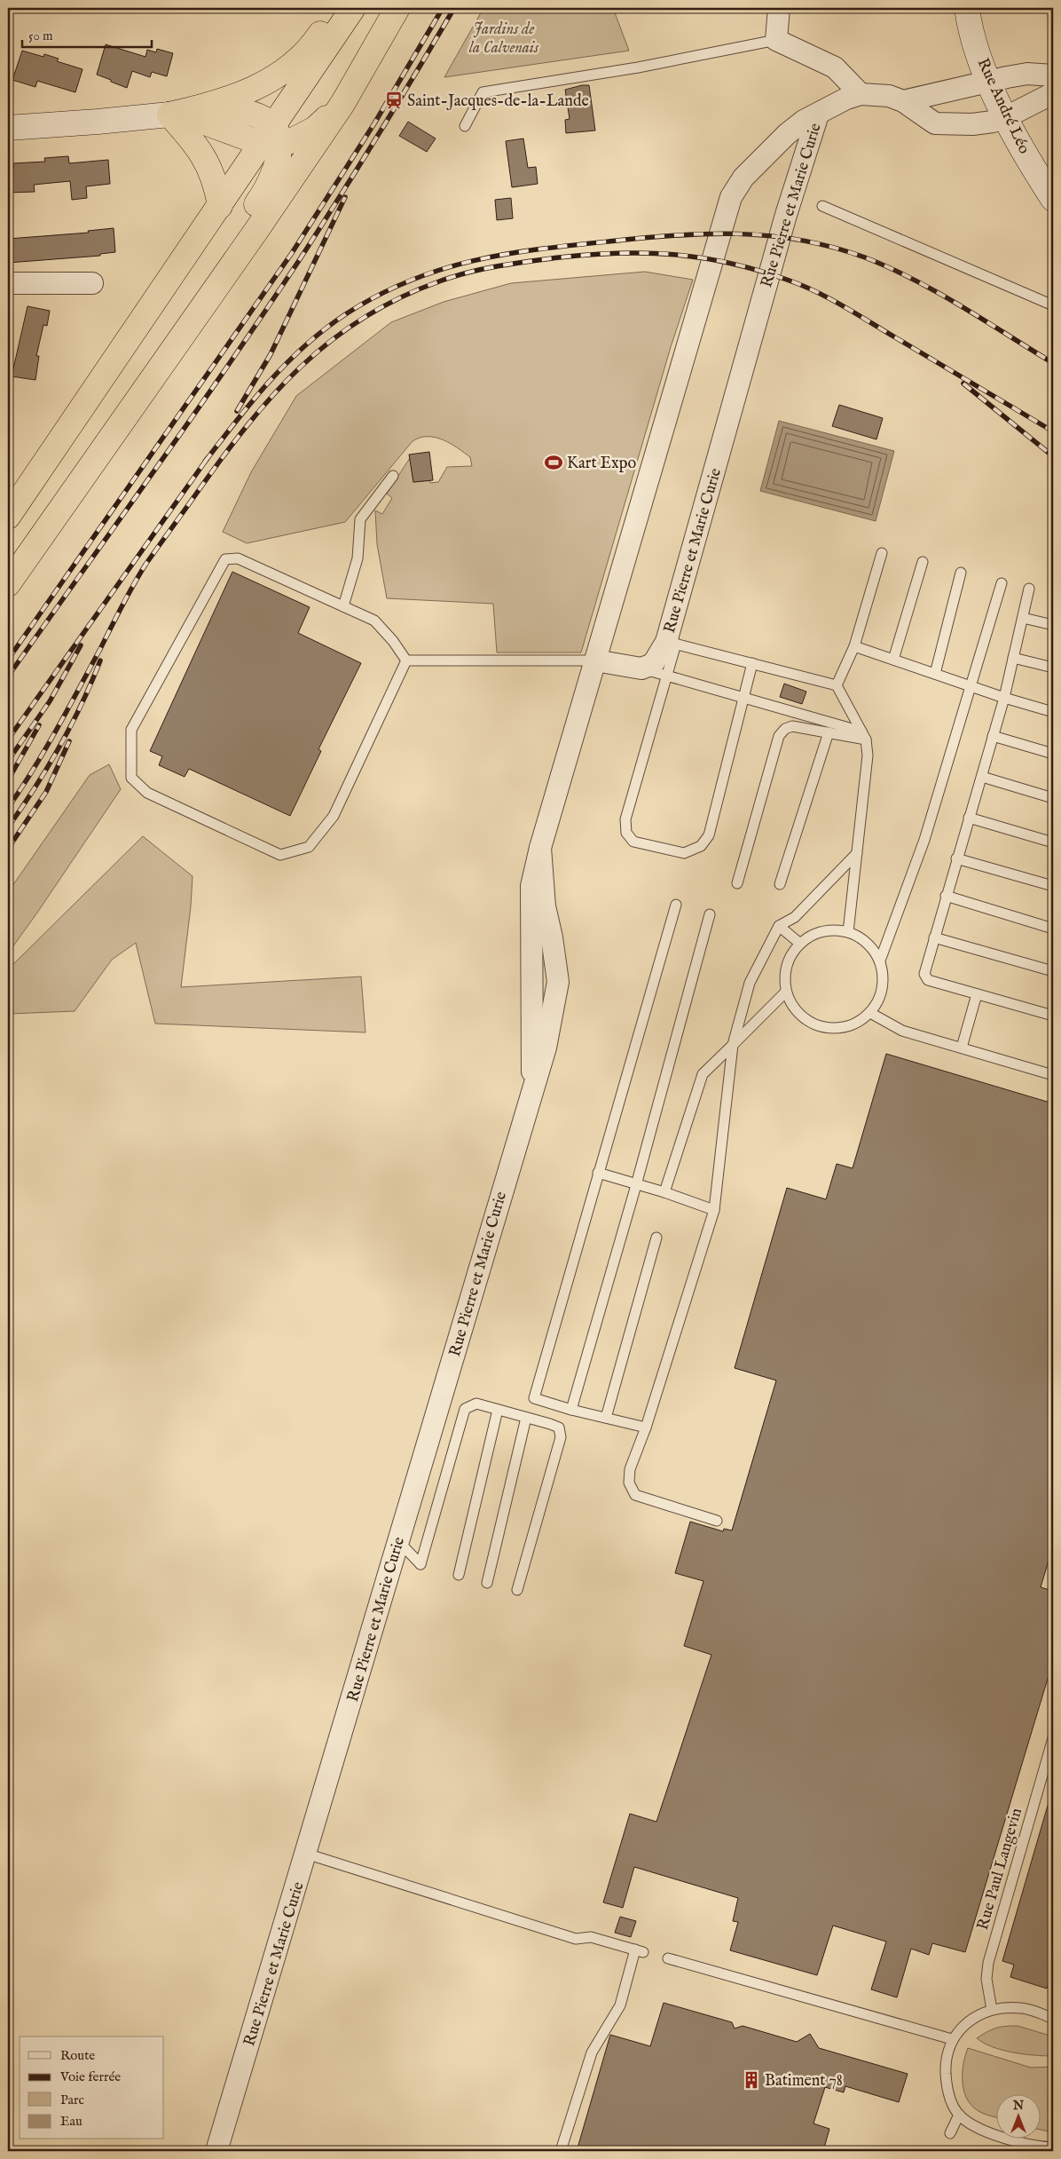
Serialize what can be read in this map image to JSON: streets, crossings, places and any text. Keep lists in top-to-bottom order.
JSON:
{
  "streets": {
    "street": ["Rue André Léo", "Rue Pierre et Marie Curie"],
    "lane": ["Rue Paul Langevin"]
  },
  "parks": ["Jardins de la Calvenais"],
  "places": {
    "station": ["Saint-Jacques-de-la-Lande"],
    "sports": ["Kart Expo"],
    "building": ["Batiment 78"]
  },
  "legend": [
    "Route",
    "Voie ferrée",
    "Parc",
    "Eau"
  ],
  "scale_bar": "50 m",
  "north": "top"
}
